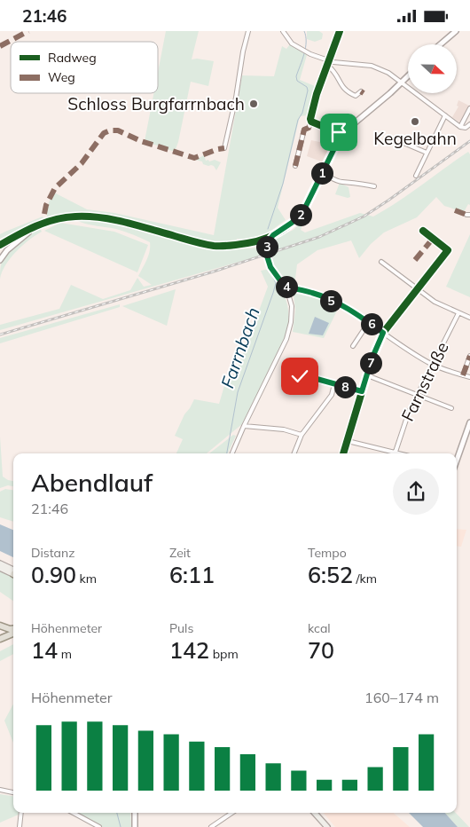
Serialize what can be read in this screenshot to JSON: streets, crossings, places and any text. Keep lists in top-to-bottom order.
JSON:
{
  "streets": {
    "street": ["Farnstraße"]
  },
  "water": ["Farrnbach"],
  "places": ["Schloss Burgfarrnbach", "Kegelbahn"],
  "legend": ["Radweg", "Weg"],
  "north": "right",
  "page": {
    "status": "21:46",
    "pins": [
      "1",
      "2",
      "3",
      "4",
      "5",
      "6",
      "7",
      "8"
    ],
    "heading": ["Abendlauf", "21:46"],
    "stats": [
      ["Distanz", "0.90 km"],
      ["Zeit", "6:11"],
      ["Tempo", "6:52 /km"],
      ["Höhenmeter", "14 m"],
      ["Puls", "142 bpm"],
      ["kcal", "70"]
    ],
    "chart": ["Höhenmeter", "160–174 m"]
  }
}
